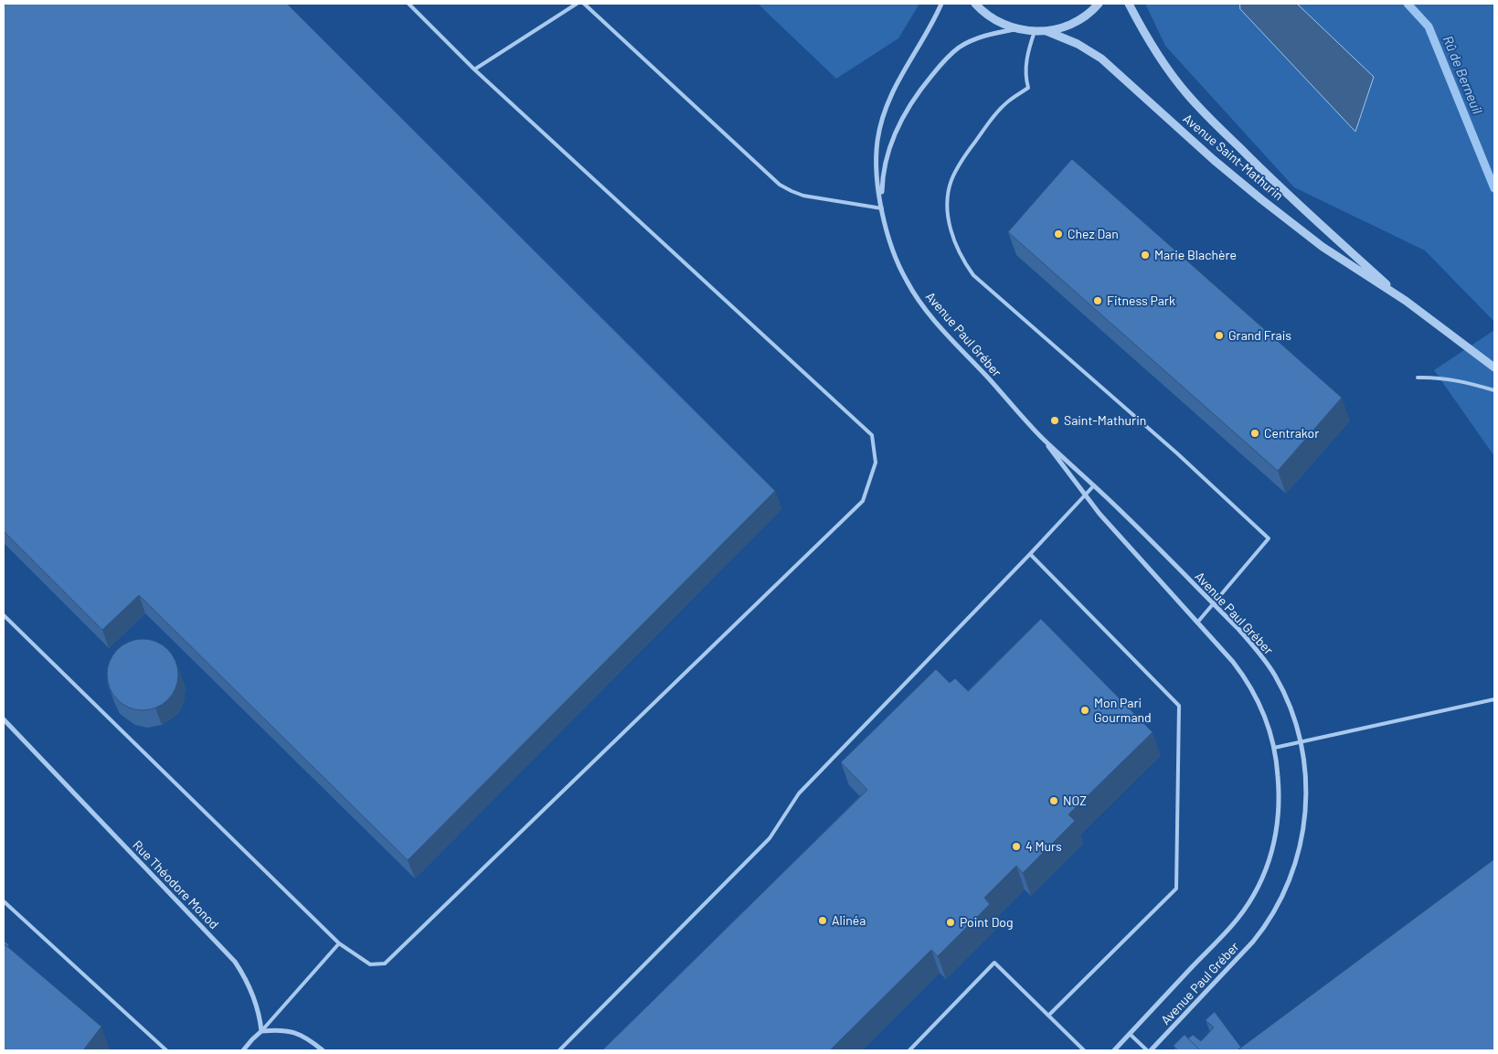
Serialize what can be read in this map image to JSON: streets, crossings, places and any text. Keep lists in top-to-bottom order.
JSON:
{
  "streets": {
    "street": ["Avenue Saint-Mathurin", "Avenue Paul Gréber", "Rue Théodore Monod"]
  },
  "water": ["Rû de Berneuil"],
  "places": [
    "Chez Dan",
    "Marie Blachère",
    "Fitness Park",
    "Grand Frais",
    "Saint-Mathurin",
    "Centrakor",
    "Mon Pari Gourmand",
    "NOZ",
    "4 Murs",
    "Alinéa",
    "Point Dog"
  ]
}
